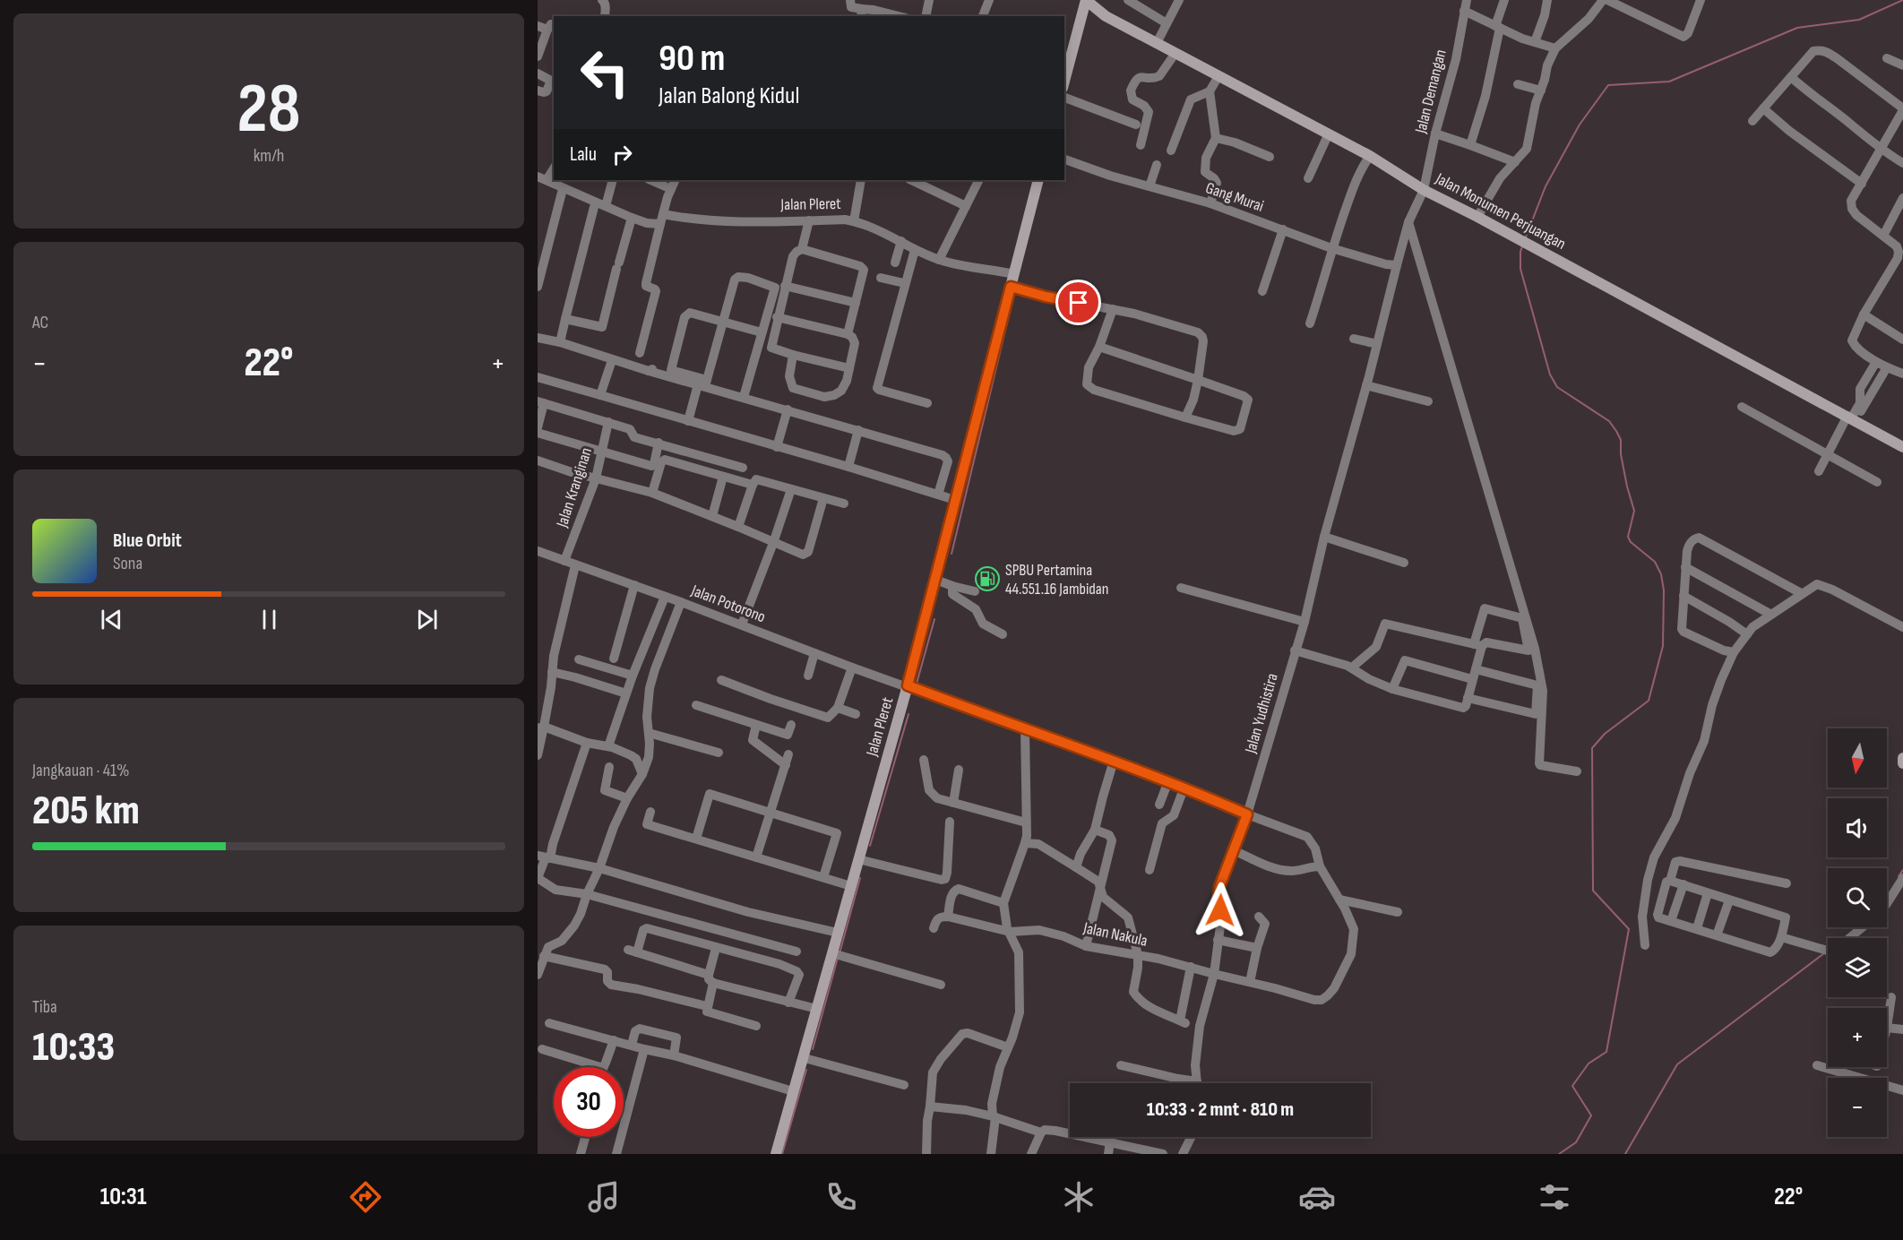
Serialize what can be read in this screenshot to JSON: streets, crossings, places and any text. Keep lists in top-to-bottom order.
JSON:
{
  "streets": {
    "main road": ["Jalan Pleret", "Jalan Monumen Perjuangan"],
    "street": [
      "Jalan Demangan",
      "Gang Murai",
      "Jalan Kranginan",
      "Jalan Potorono",
      "Jalan Yudhistira",
      "Jalan Nakula"
    ]
  },
  "crossings": [
    ["Jalan Demangan", "Gang Murai"],
    ["Jalan Demangan", "Jalan Monumen Perjuangan"],
    ["Jalan Demangan", "Jalan Yudhistira"],
    ["Jalan Pleret", "Jalan Potorono"],
    ["Jalan Kranginan", "Jalan Potorono"],
    ["Jalan Potorono", "Jalan Yudhistira"],
    ["Jalan Potorono", "Jalan Nakula"],
    ["Jalan Yudhistira", "Jalan Nakula"]
  ],
  "places": {
    "fuel station": ["SPBU Pertamina 44.551.16 Jambidan"]
  },
  "north": "bottom",
  "page": {
    "tile": [
      ["28", "km/h"],
      "AC",
      ["Jangkauan · 41%", "205 km"],
      ["Tiba", "10:33"]
    ],
    "turn": ["90 m", "Jalan Balong Kidul"],
    "then": "Lalu",
    "heat": ["−", "22°", "+"],
    "song": ["Blue Orbit", "Sona"],
    "map_buttons": ["+", "−"],
    "limit": "30",
    "trip": "10:33 · 2 mnt · 810 m",
    "tabs": ["10:31", "22°"]
  }
}
